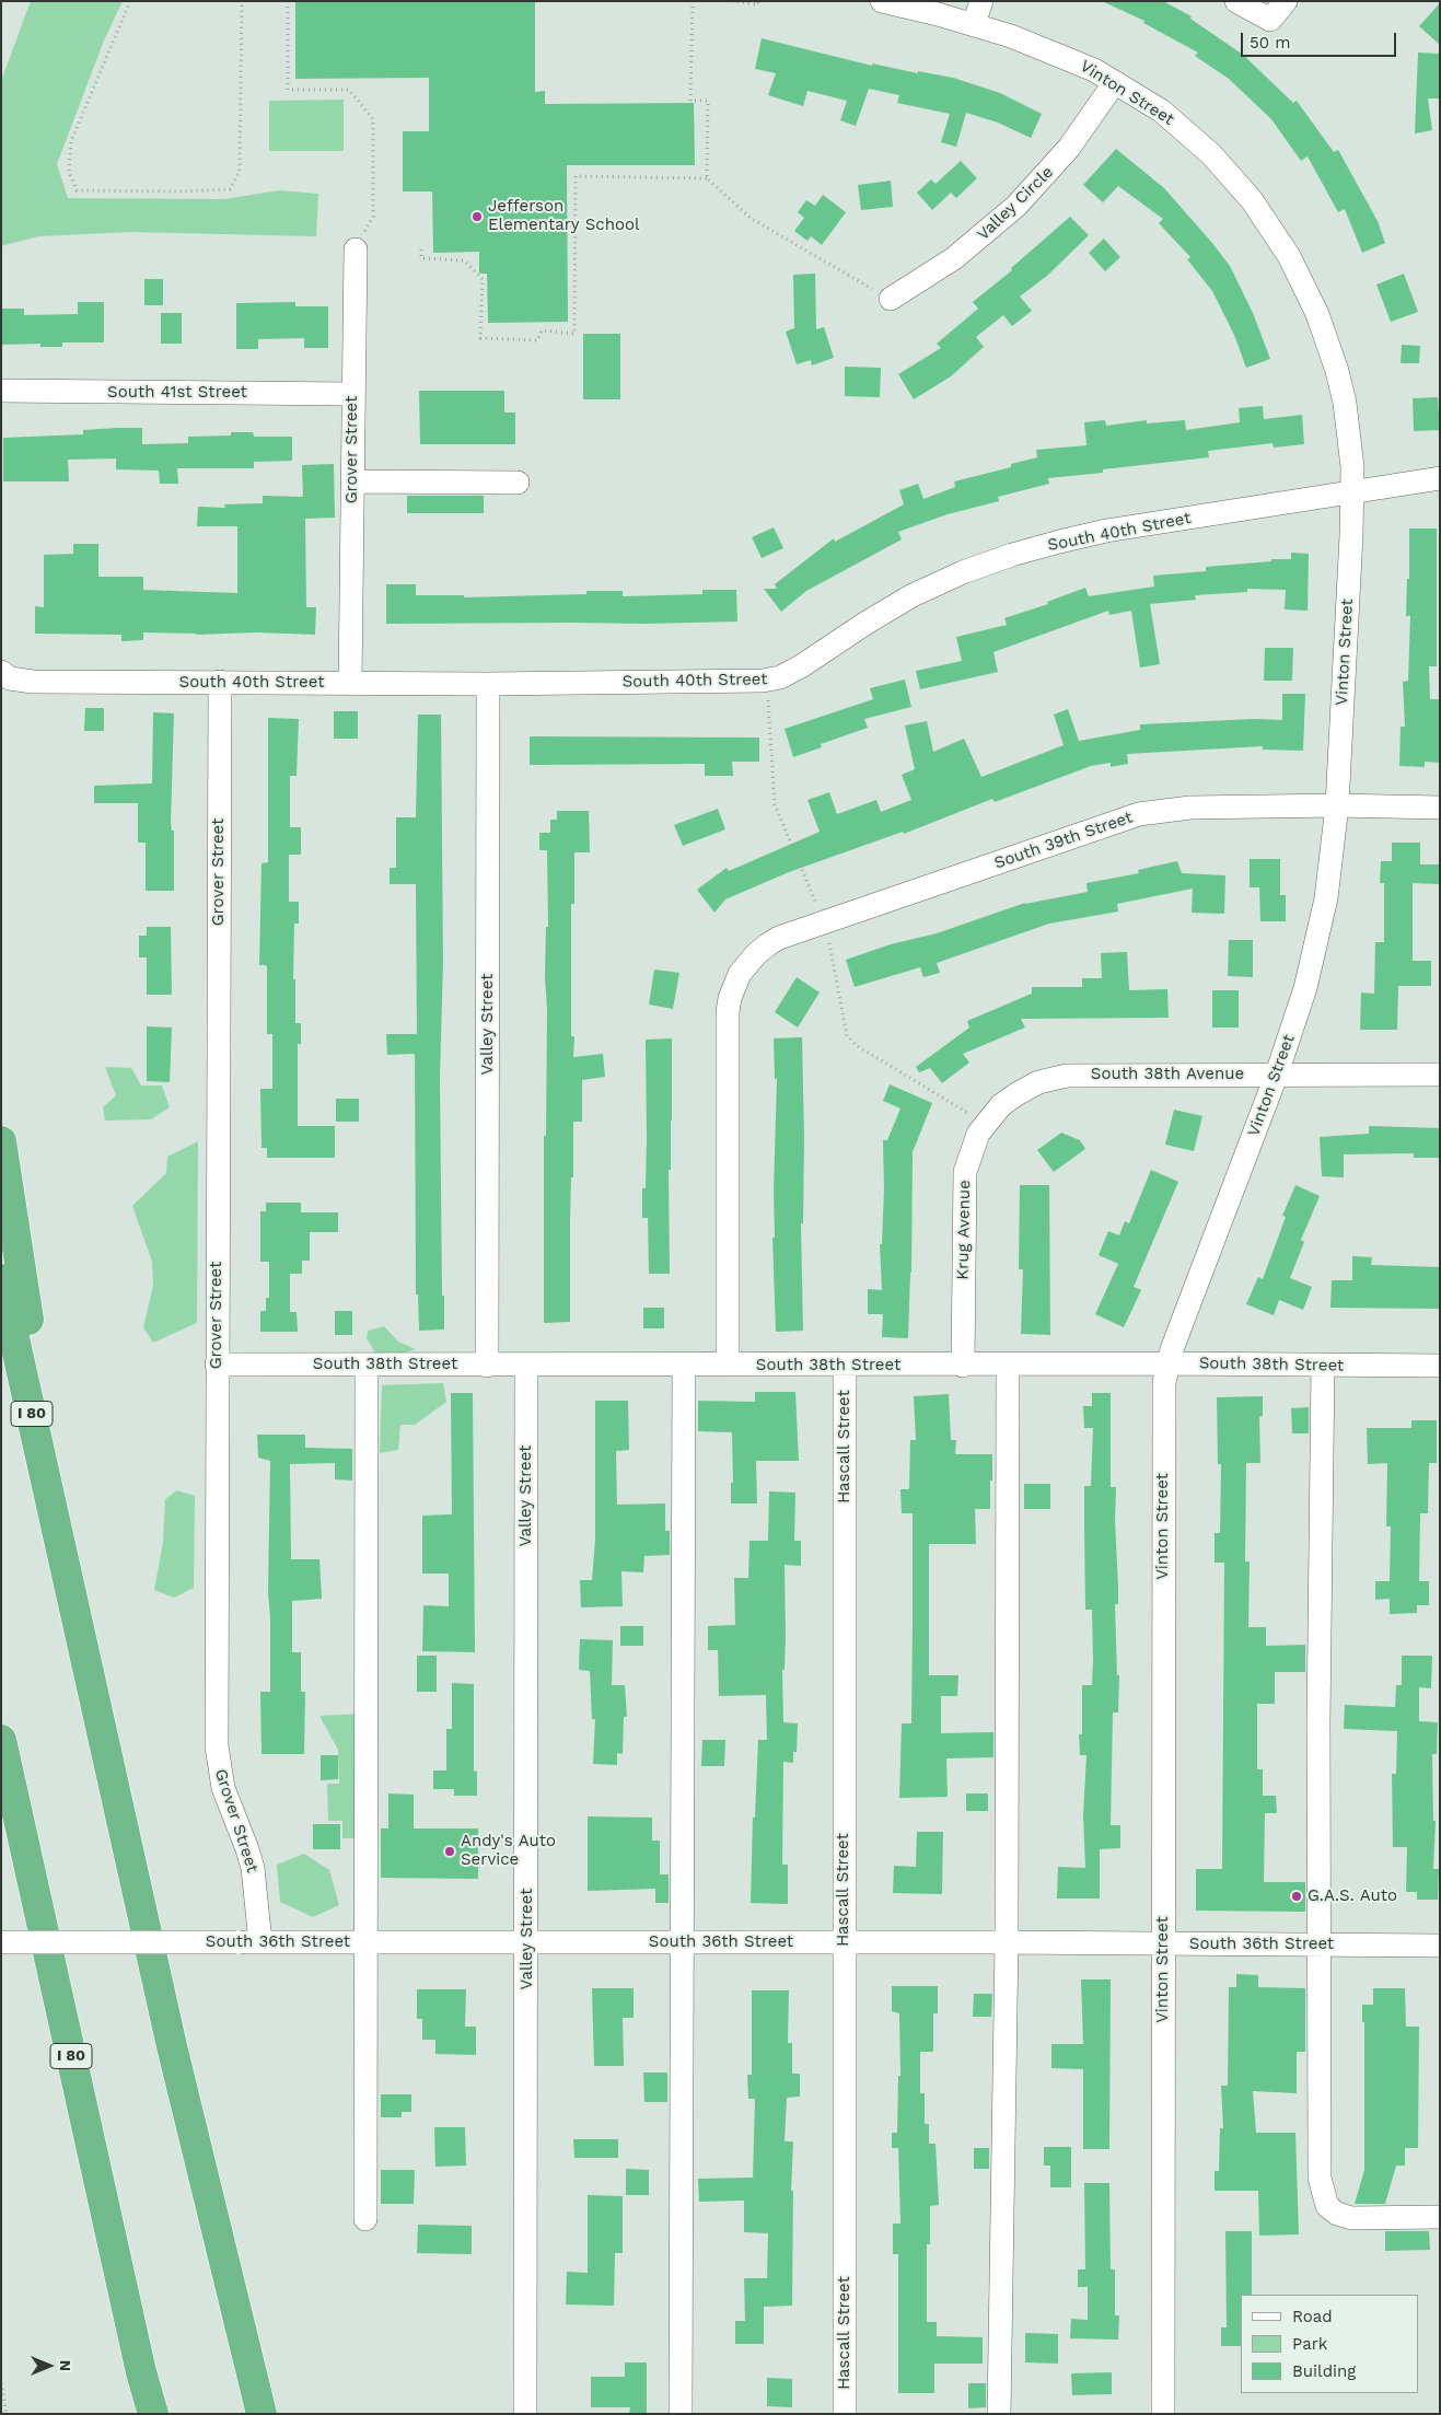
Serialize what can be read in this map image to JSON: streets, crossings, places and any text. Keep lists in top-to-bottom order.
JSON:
{
  "streets": {
    "highway": ["I 80"],
    "street": [
      "Vinton Street",
      "Valley Circle",
      "South 41st Street",
      "Grover Street",
      "South 40th Street",
      "South 39th Street",
      "Valley Street",
      "South 38th Avenue",
      "Krug Avenue",
      "South 38th Street",
      "Hascall Street",
      "South 36th Street"
    ]
  },
  "crossings": [
    ["Vinton Street", "Valley Circle"],
    ["Vinton Street", "South 40th Street"],
    ["Vinton Street", "South 39th Street"],
    ["Vinton Street", "South 38th Avenue"],
    ["Vinton Street", "South 38th Street"],
    ["Vinton Street", "South 36th Street"],
    ["South 41st Street", "Grover Street"],
    ["Grover Street", "South 40th Street"],
    ["Grover Street", "South 38th Street"],
    ["Grover Street", "South 36th Street"],
    ["South 40th Street", "Valley Street"],
    ["South 39th Street", "South 38th Street"],
    ["Valley Street", "South 38th Street"],
    ["Valley Street", "South 36th Street"],
    ["South 38th Avenue", "Krug Avenue"],
    ["Krug Avenue", "South 38th Street"],
    ["South 38th Street", "Hascall Street"],
    ["Hascall Street", "South 36th Street"]
  ],
  "places": ["Jefferson Elementary School", "Andy's Auto Service", "G.A.S. Auto"],
  "legend": ["Road", "Park", "Building"],
  "scale_bar": "50 m",
  "north": "right"
}
